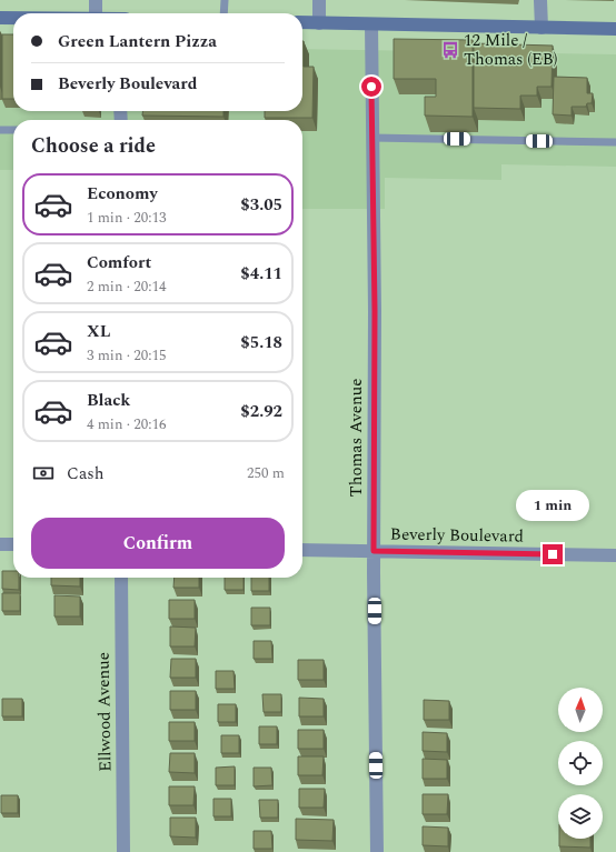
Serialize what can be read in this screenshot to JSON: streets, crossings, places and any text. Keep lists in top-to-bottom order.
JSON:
{
  "streets": {
    "street": ["Thomas Avenue", "Beverly Boulevard", "Ellwood Avenue"]
  },
  "crossings": [
    ["Thomas Avenue", "Beverly Boulevard"]
  ],
  "places": {
    "bus stop": ["12 Mile / Thomas (EB)"]
  },
  "north": "top",
  "page": {
    "banner": ["Green Lantern Pizza", "Beverly Boulevard"],
    "heading": "Choose a ride",
    "list": [
      {
        "name": "Economy",
        "note": "1 min · 20:13",
        "value": "$3.05"
      },
      {
        "name": "Comfort",
        "note": "2 min · 20:14",
        "value": "$4.11"
      },
      {
        "name": "XL",
        "note": "3 min · 20:15",
        "value": "$5.18"
      },
      {
        "name": "Black",
        "note": "4 min · 20:16",
        "value": "$2.92"
      }
    ],
    "pay": ["Cash", "250 m"],
    "bubble": "1 min",
    "buttons": "Confirm"
  }
}
